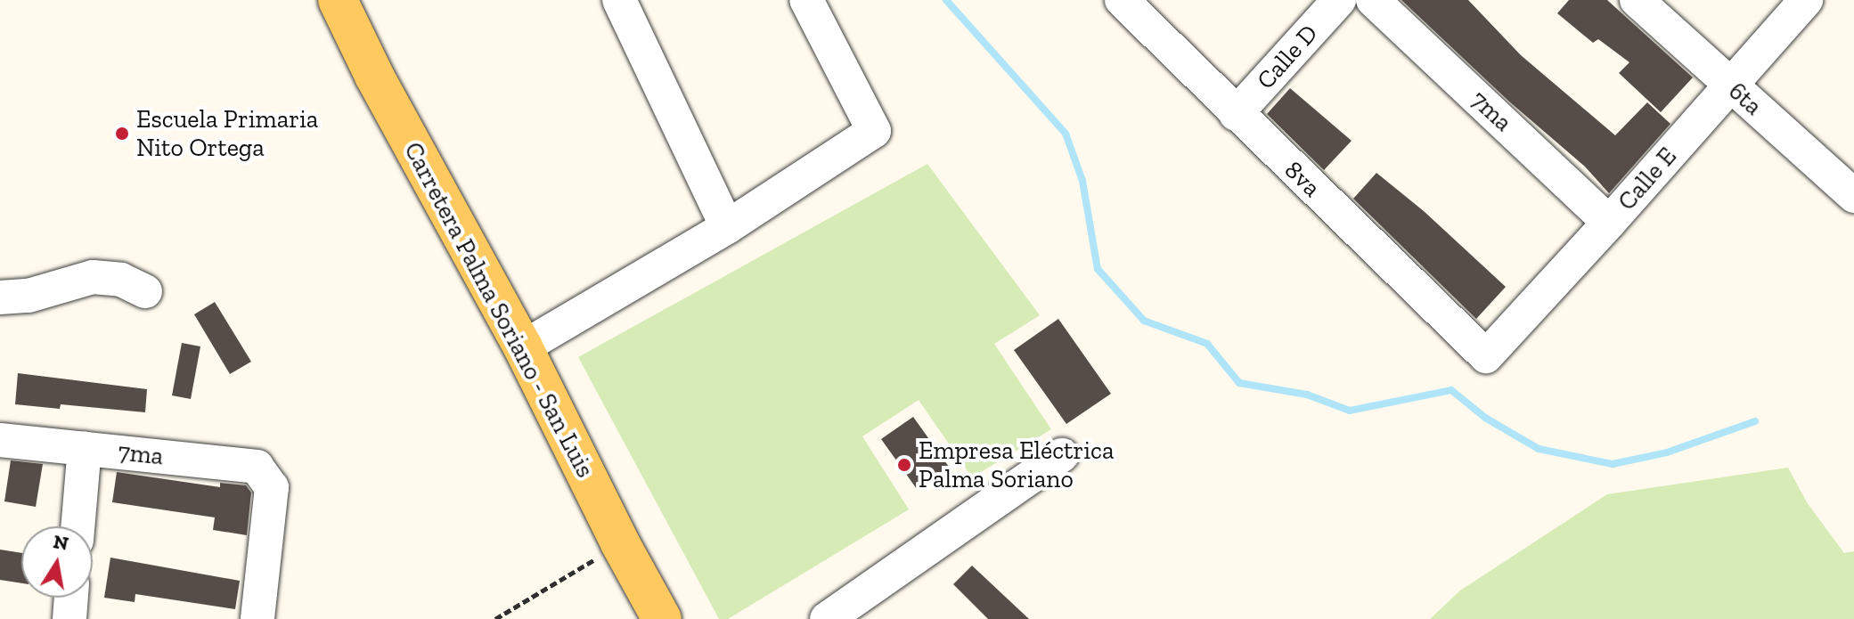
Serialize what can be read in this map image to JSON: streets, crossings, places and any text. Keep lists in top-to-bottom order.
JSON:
{
  "streets": {
    "main road": ["Carretera Palma Soriano - San Luis"],
    "street": [
      "Calle D",
      "6ta",
      "7ma",
      "8va",
      "Calle E"
    ]
  },
  "crossings": [
    ["Calle D", "8va"],
    ["6ta", "Calle E"],
    ["7ma", "Calle E"],
    ["8va", "Calle E"]
  ],
  "places": ["Escuela Primaria Nito Ortega", "Empresa Eléctrica Palma Soriano"],
  "north": "top"
}
